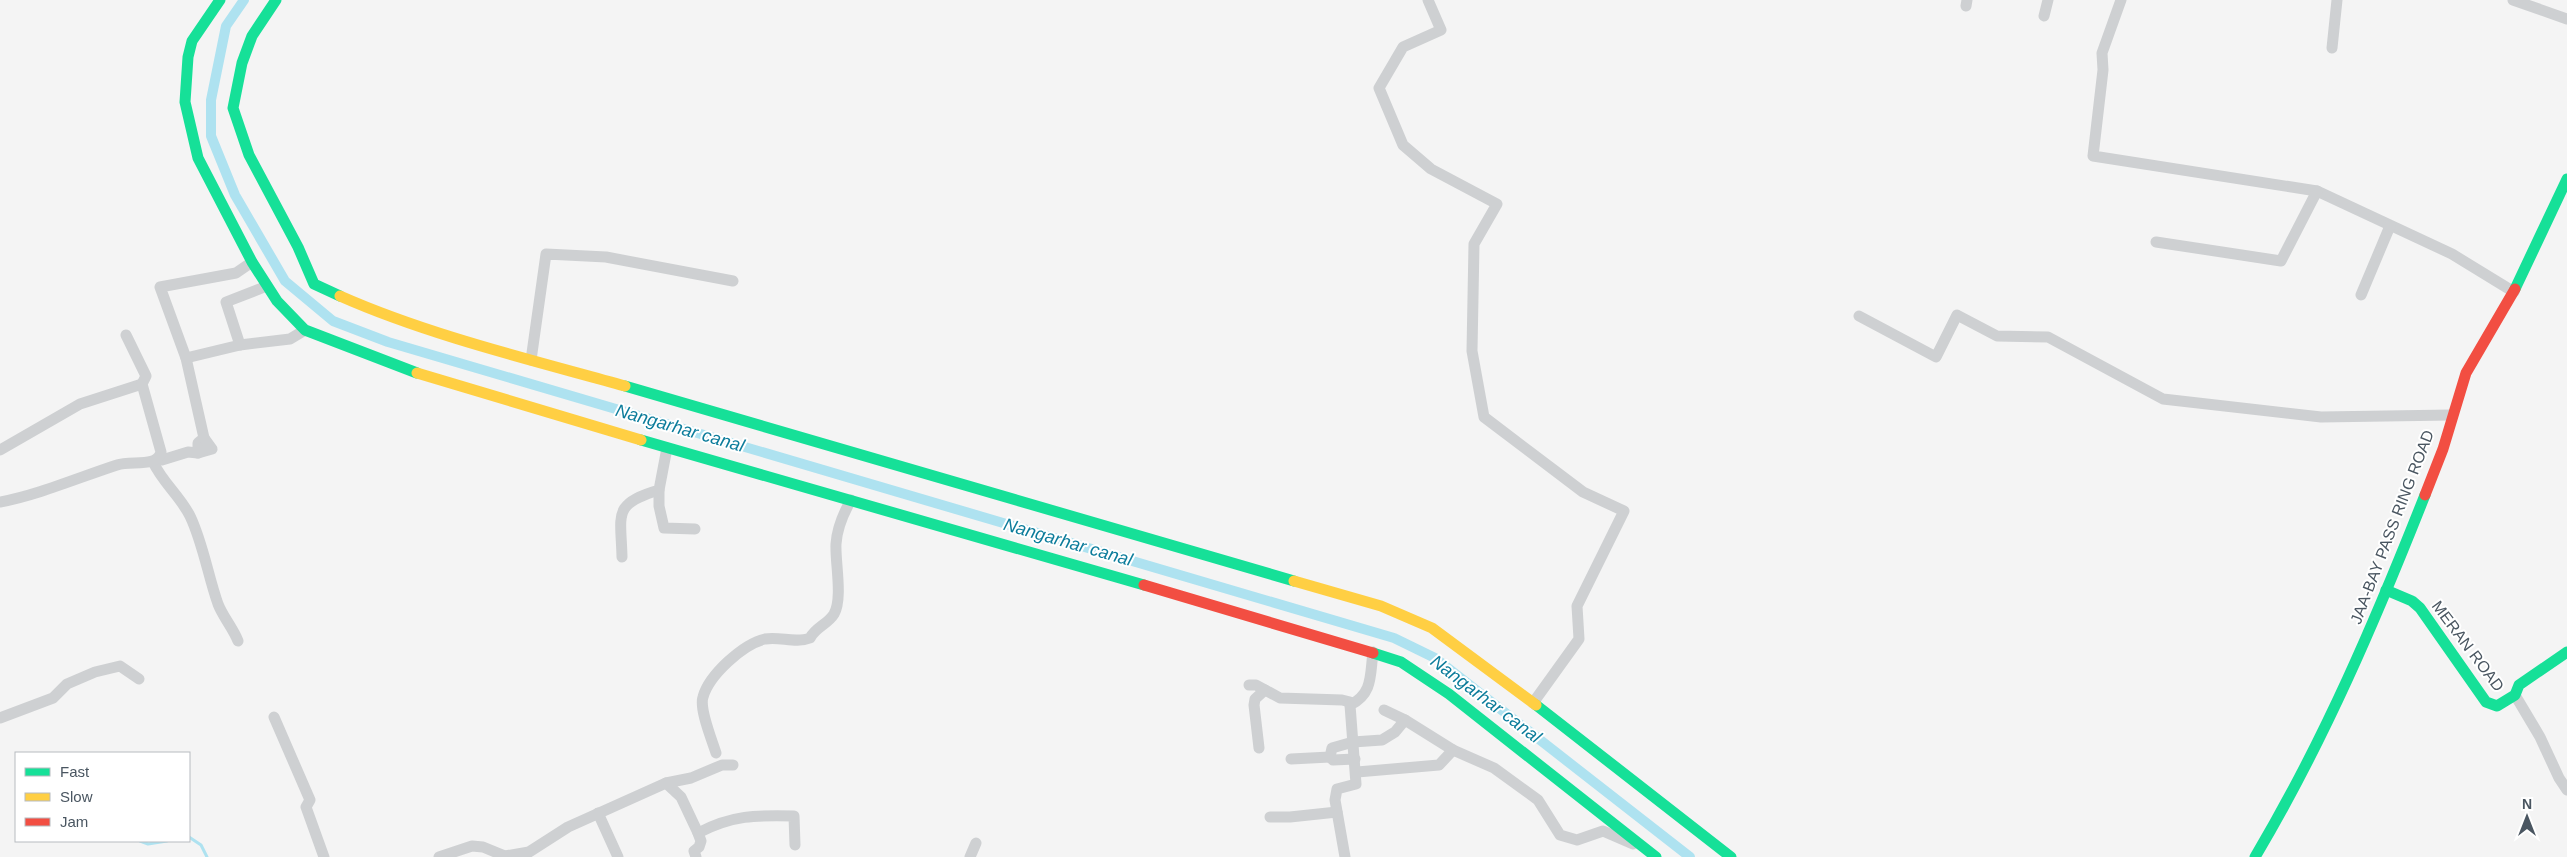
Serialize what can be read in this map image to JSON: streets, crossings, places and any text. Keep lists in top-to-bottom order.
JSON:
{
  "streets": {
    "main road": ["JAA-BAY PASS RING ROAD", "MERAN ROAD"]
  },
  "crossings": [
    ["JAA-BAY PASS RING ROAD", "MERAN ROAD"]
  ],
  "water": ["Nangarhar canal"],
  "legend": ["Fast", "Slow", "Jam"],
  "north": "top"
}
